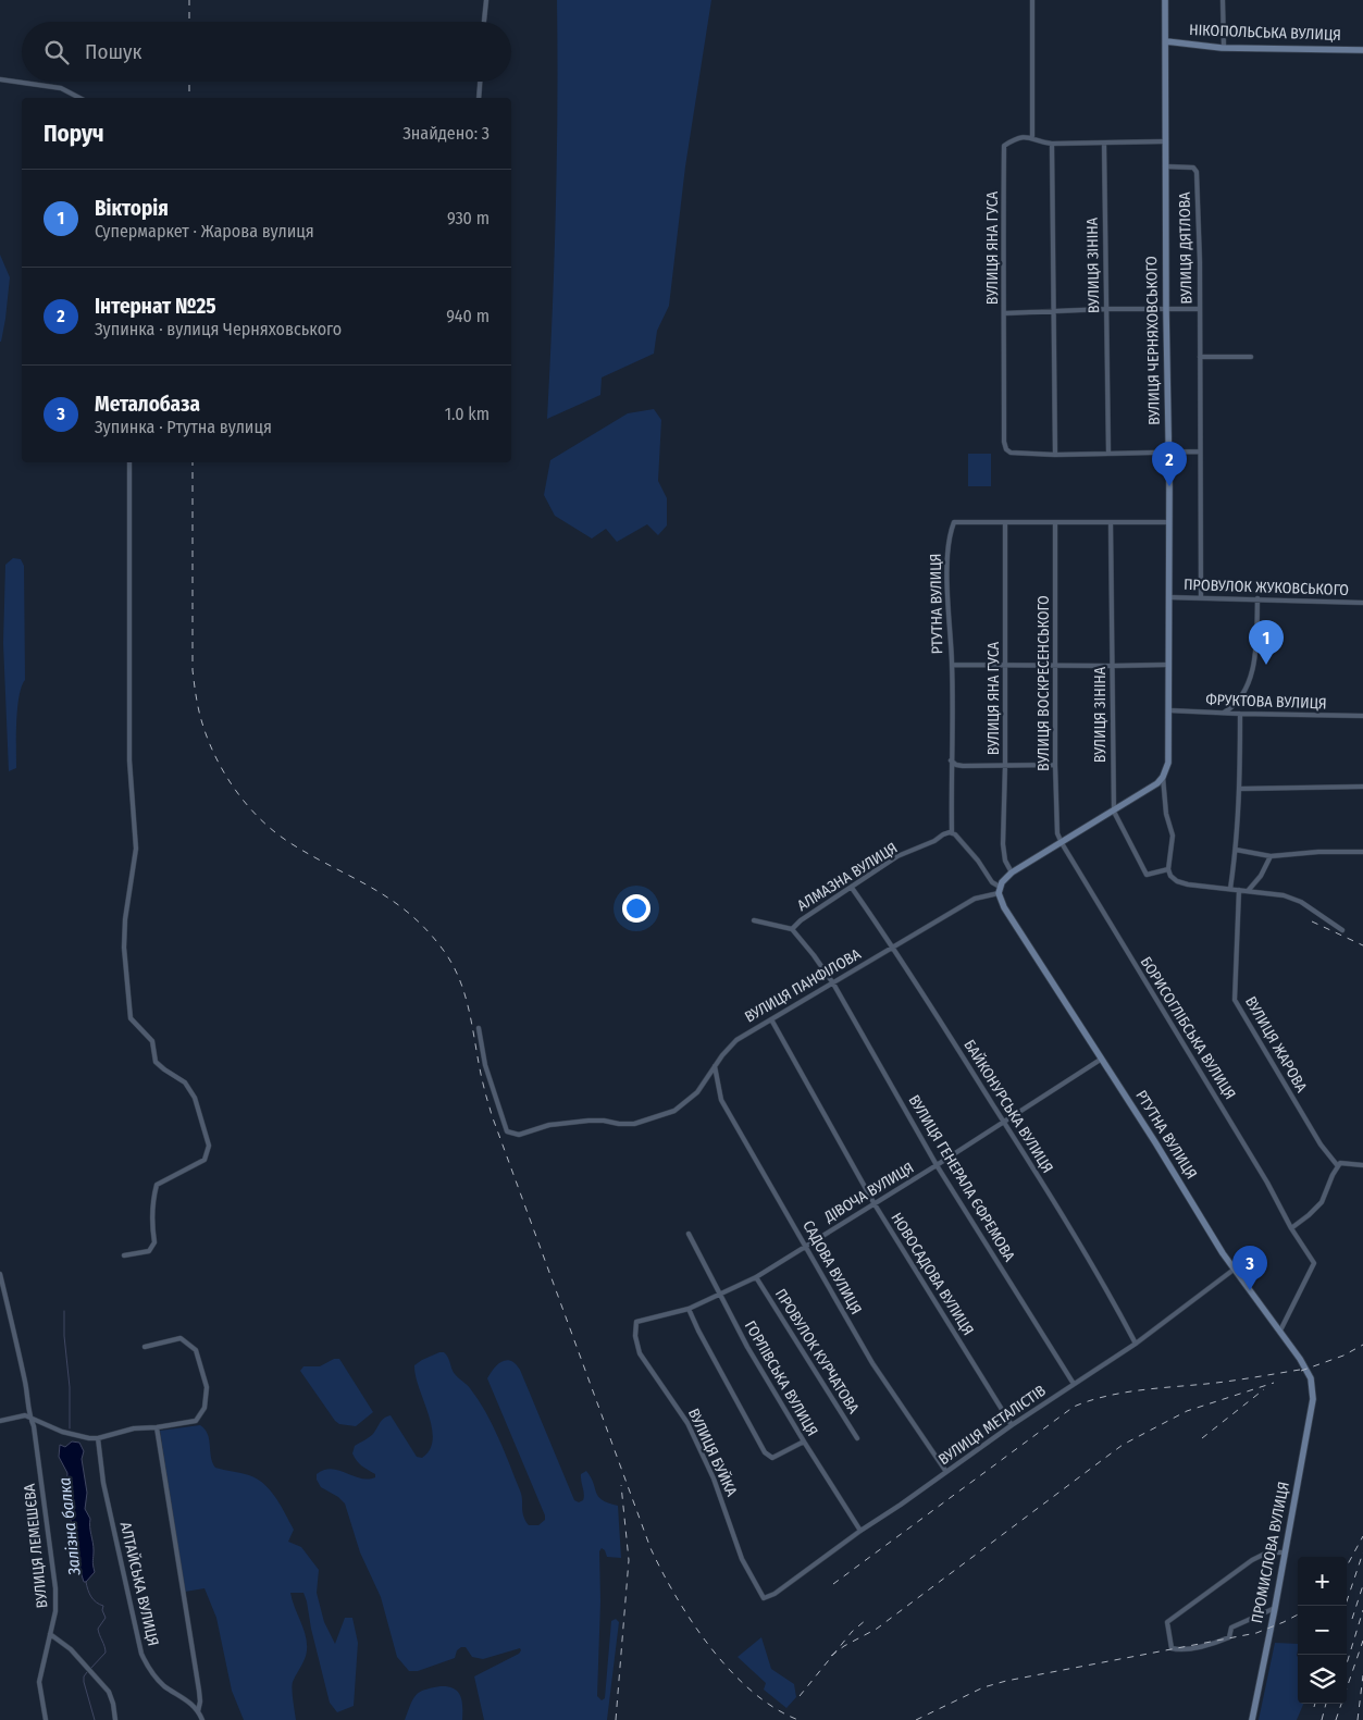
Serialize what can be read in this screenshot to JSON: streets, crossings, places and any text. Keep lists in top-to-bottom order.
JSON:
{
  "streets": {
    "main road": [
      "НІКОПОЛЬСЬКА ВУЛИЦЯ",
      "ВУЛИЦЯ ЧЕРНЯХОВСЬКОГО",
      "РТУТНА ВУЛИЦЯ",
      "ПРОМИСЛОВА ВУЛИЦЯ"
    ],
    "street": [
      "ВУЛИЦЯ ЯНА ГУСА",
      "ВУЛИЦЯ ДЯТЛОВА",
      "ВУЛИЦЯ ЗІНІНА",
      "ПРОВУЛОК ЖУКОВСЬКОГО",
      "ВУЛИЦЯ ВОСКРЕСЕНСЬКОГО",
      "ФРУКТОВА ВУЛИЦЯ",
      "АЛМАЗНА ВУЛИЦЯ",
      "ВУЛИЦЯ ПАНФІЛОВА",
      "БОРИСОГЛІБСЬКА ВУЛИЦЯ",
      "ВУЛИЦЯ ЖАРОВА",
      "БАЙКОНУРСЬКА ВУЛИЦЯ",
      "ВУЛИЦЯ ГЕНЕРАЛА ЄФРЕМОВА",
      "ДІВОЧА ВУЛИЦЯ",
      "САДОВА ВУЛИЦЯ",
      "НОВОСАДОВА ВУЛИЦЯ",
      "ПРОВУЛОК КУРЧАТОВА",
      "ГОРЛІВСЬКА ВУЛИЦЯ",
      "ВУЛИЦЯ МЕТАЛІСТІВ",
      "ВУЛИЦЯ БУЙКА",
      "ВУЛИЦЯ ЛЕМЕШЄВА",
      "АЛТАЙСЬКА ВУЛИЦЯ"
    ]
  },
  "crossings": [
    ["НІКОПОЛЬСЬКА ВУЛИЦЯ", "ВУЛИЦЯ ЧЕРНЯХОВСЬКОГО"],
    ["ВУЛИЦЯ ЯНА ГУСА", "РТУТНА ВУЛИЦЯ"],
    ["ВУЛИЦЯ ДЯТЛОВА", "ВУЛИЦЯ ЧЕРНЯХОВСЬКОГО"],
    ["ВУЛИЦЯ ДЯТЛОВА", "ПРОВУЛОК ЖУКОВСЬКОГО"],
    ["ВУЛИЦЯ ЗІНІНА", "РТУТНА ВУЛИЦЯ"],
    ["ВУЛИЦЯ ЧЕРНЯХОВСЬКОГО", "ПРОВУЛОК ЖУКОВСЬКОГО"],
    ["ВУЛИЦЯ ЧЕРНЯХОВСЬКОГО", "РТУТНА ВУЛИЦЯ"],
    ["ВУЛИЦЯ ЧЕРНЯХОВСЬКОГО", "ФРУКТОВА ВУЛИЦЯ"],
    ["РТУТНА ВУЛИЦЯ", "ВУЛИЦЯ ВОСКРЕСЕНСЬКОГО"],
    ["РТУТНА ВУЛИЦЯ", "АЛМАЗНА ВУЛИЦЯ"],
    ["РТУТНА ВУЛИЦЯ", "ВУЛИЦЯ ПАНФІЛОВА"],
    ["РТУТНА ВУЛИЦЯ", "БОРИСОГЛІБСЬКА ВУЛИЦЯ"],
    ["РТУТНА ВУЛИЦЯ", "ДІВОЧА ВУЛИЦЯ"],
    ["РТУТНА ВУЛИЦЯ", "ВУЛИЦЯ МЕТАЛІСТІВ"],
    ["РТУТНА ВУЛИЦЯ", "ПРОМИСЛОВА ВУЛИЦЯ"],
    ["ВУЛИЦЯ ВОСКРЕСЕНСЬКОГО", "БОРИСОГЛІБСЬКА ВУЛИЦЯ"],
    ["АЛМАЗНА ВУЛИЦЯ", "ВУЛИЦЯ ПАНФІЛОВА"],
    ["АЛМАЗНА ВУЛИЦЯ", "БАЙКОНУРСЬКА ВУЛИЦЯ"],
    ["АЛМАЗНА ВУЛИЦЯ", "ВУЛИЦЯ ГЕНЕРАЛА ЄФРЕМОВА"],
    ["ВУЛИЦЯ ПАНФІЛОВА", "БАЙКОНУРСЬКА ВУЛИЦЯ"],
    ["ВУЛИЦЯ ПАНФІЛОВА", "ВУЛИЦЯ ГЕНЕРАЛА ЄФРЕМОВА"],
    ["ВУЛИЦЯ ПАНФІЛОВА", "САДОВА ВУЛИЦЯ"],
    ["ВУЛИЦЯ ПАНФІЛОВА", "НОВОСАДОВА ВУЛИЦЯ"],
    ["БАЙКОНУРСЬКА ВУЛИЦЯ", "ДІВОЧА ВУЛИЦЯ"],
    ["БАЙКОНУРСЬКА ВУЛИЦЯ", "ВУЛИЦЯ МЕТАЛІСТІВ"],
    ["ВУЛИЦЯ ГЕНЕРАЛА ЄФРЕМОВА", "ДІВОЧА ВУЛИЦЯ"],
    ["ВУЛИЦЯ ГЕНЕРАЛА ЄФРЕМОВА", "ВУЛИЦЯ МЕТАЛІСТІВ"],
    ["ДІВОЧА ВУЛИЦЯ", "САДОВА ВУЛИЦЯ"],
    ["ДІВОЧА ВУЛИЦЯ", "НОВОСАДОВА ВУЛИЦЯ"],
    ["ДІВОЧА ВУЛИЦЯ", "ПРОВУЛОК КУРЧАТОВА"],
    ["ДІВОЧА ВУЛИЦЯ", "ГОРЛІВСЬКА ВУЛИЦЯ"],
    ["ДІВОЧА ВУЛИЦЯ", "ВУЛИЦЯ БУЙКА"],
    ["САДОВА ВУЛИЦЯ", "ВУЛИЦЯ МЕТАЛІСТІВ"],
    ["НОВОСАДОВА ВУЛИЦЯ", "ВУЛИЦЯ МЕТАЛІСТІВ"],
    ["ГОРЛІВСЬКА ВУЛИЦЯ", "ВУЛИЦЯ МЕТАЛІСТІВ"],
    ["ВУЛИЦЯ МЕТАЛІСТІВ", "ВУЛИЦЯ БУЙКА"]
  ],
  "water": ["Залізна балка"],
  "page": {
    "search": "Пошук",
    "heading": ["Поруч", "Знайдено: 3"],
    "list": [
      {
        "mark": "1",
        "name": "Вікторія",
        "note": "Супермаркет · Жарова вулиця",
        "value": "930 m"
      },
      {
        "mark": "2",
        "name": "Інтернат №25",
        "note": "Зупинка · вулиця Черняховського",
        "value": "940 m"
      },
      {
        "mark": "3",
        "name": "Металобаза",
        "note": "Зупинка · Ртутна вулиця",
        "value": "1.0 km"
      }
    ],
    "pins": ["2", "1", "3"],
    "map_buttons": ["+", "−"]
  }
}
